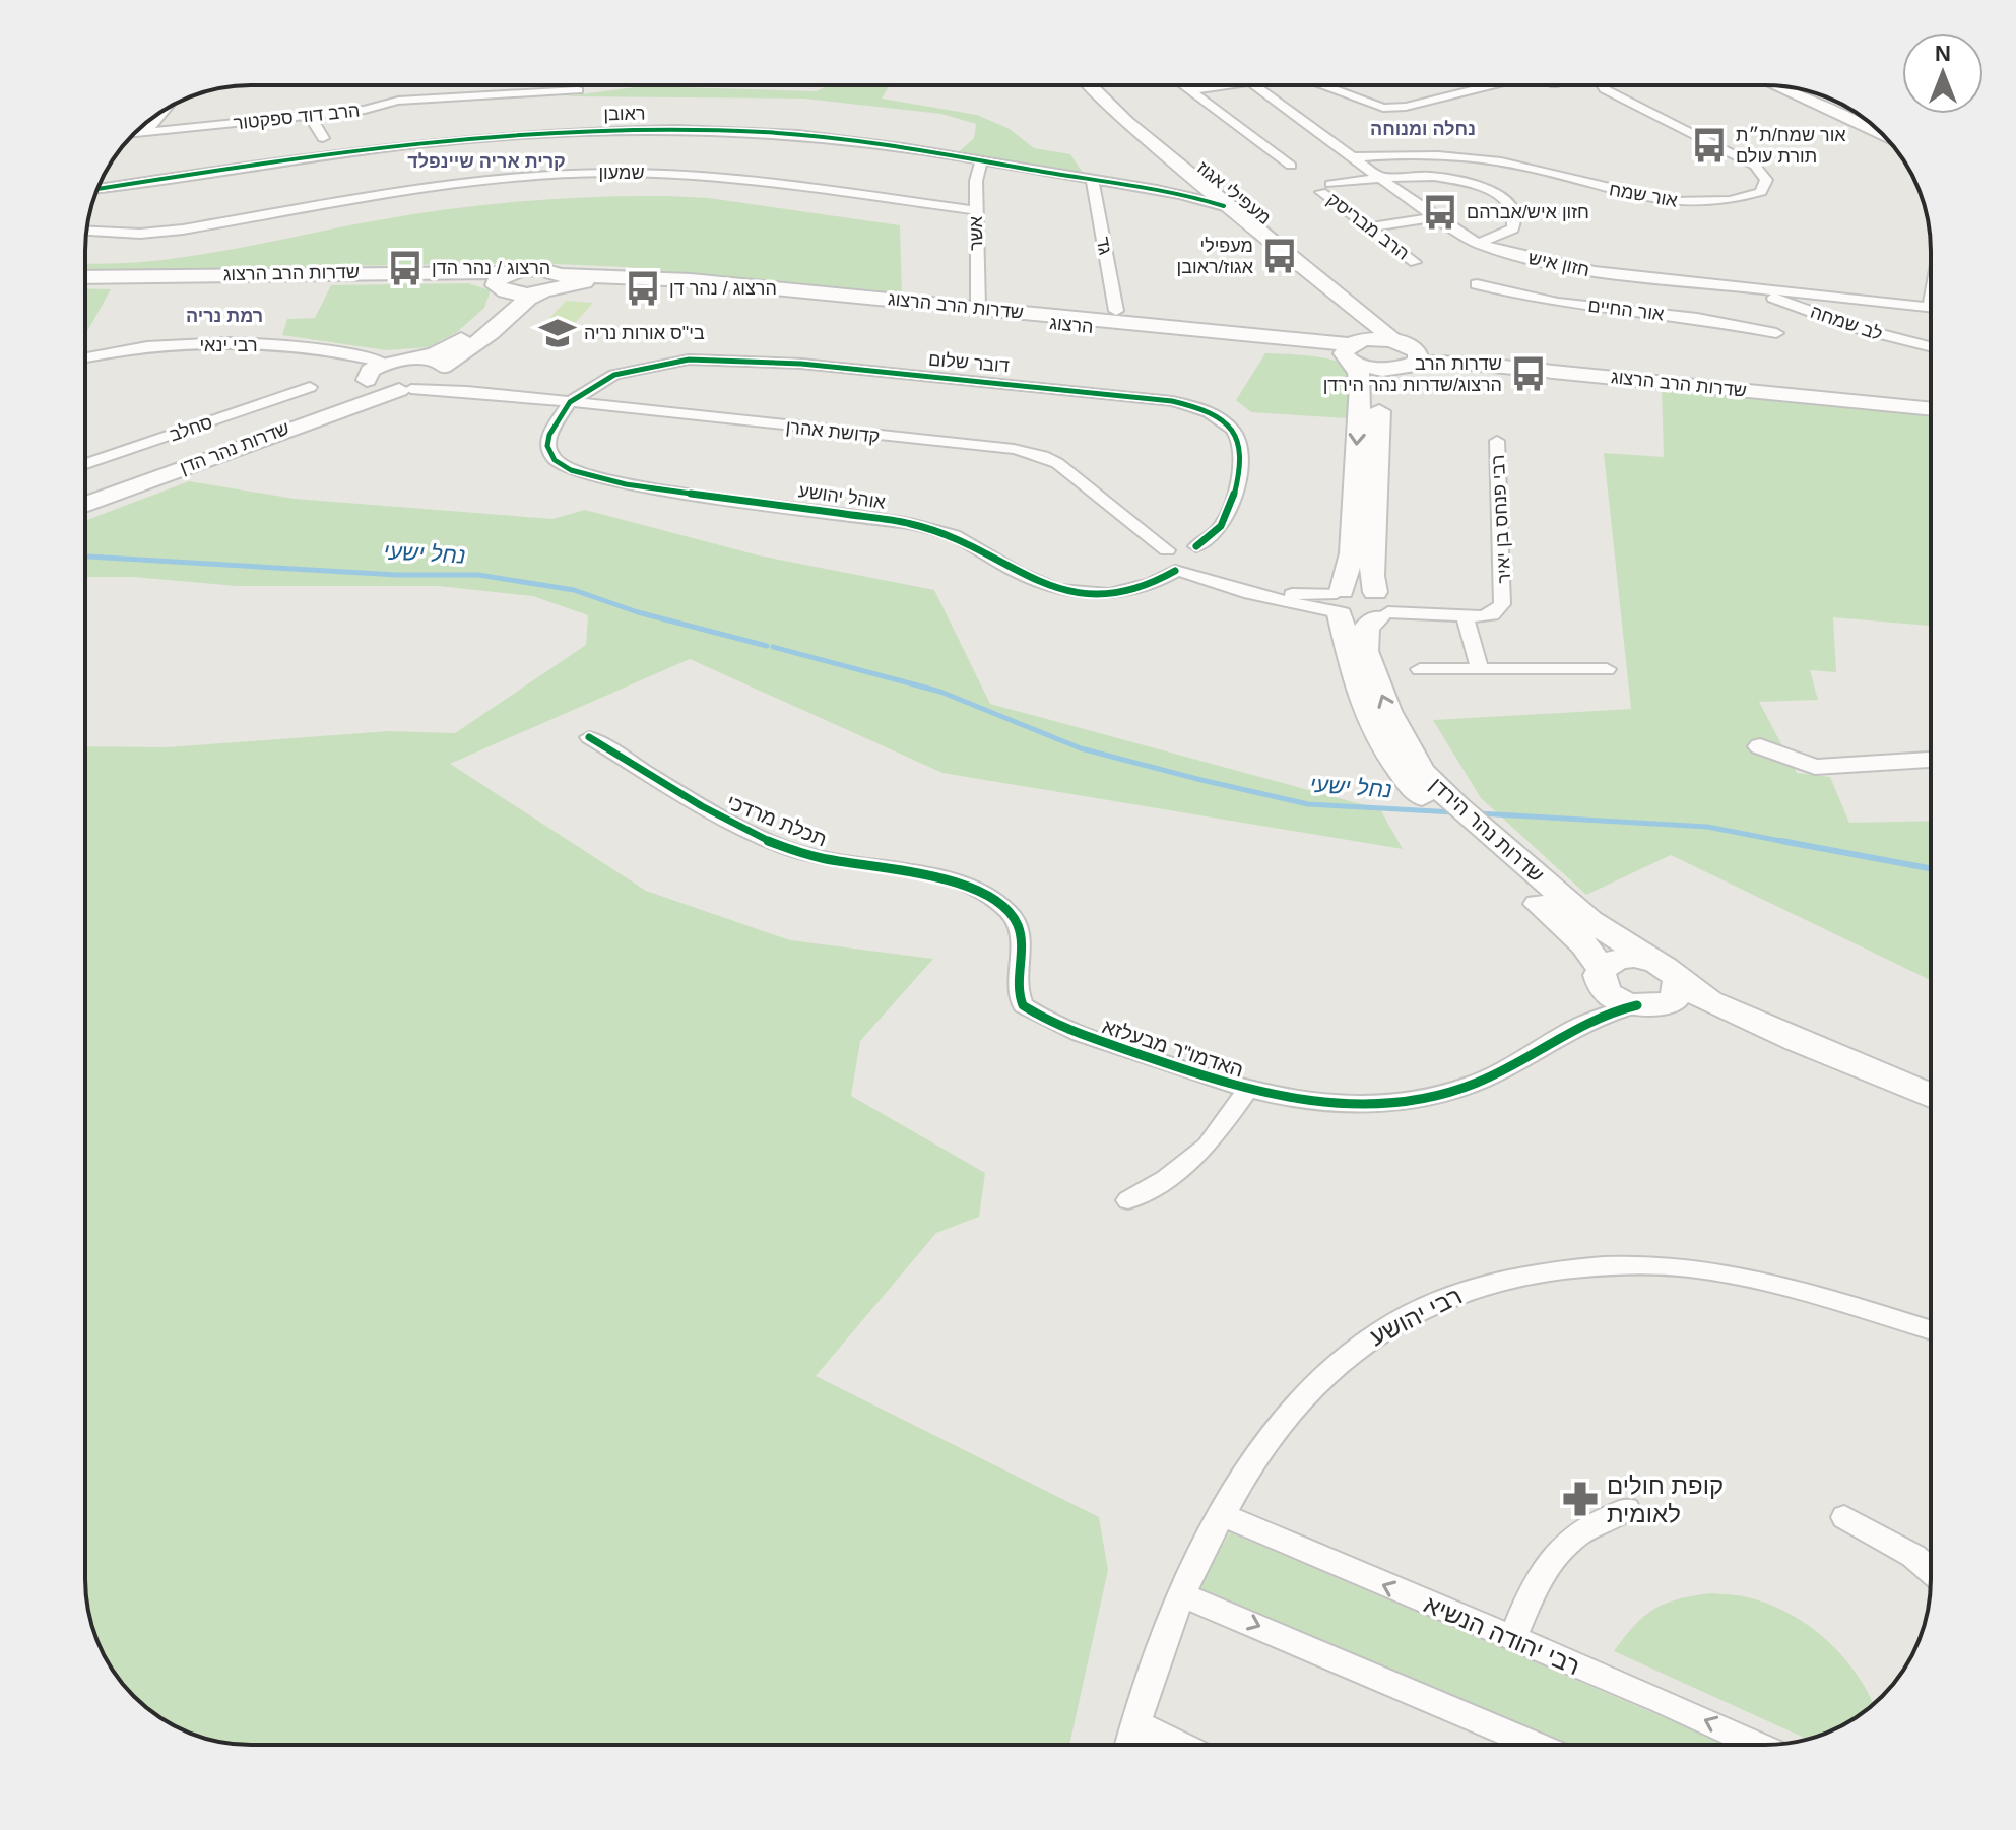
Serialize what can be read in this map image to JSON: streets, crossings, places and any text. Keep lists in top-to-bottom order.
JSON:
{
  "streets": {
    "main road": [
      "שדרות הרב הרצוג",
      "הרצוג",
      "שדרות נהר הדן",
      "שדרות נהר הירדן"
    ],
    "street": [
      "ראובן",
      "הרב דוד ספקטור",
      "שמעון",
      "מעפילי אגוז",
      "אור שמח",
      "הרב מבריסק",
      "אשר",
      "גד",
      "חזון איש",
      "אור החיים",
      "לב שמחה",
      "רבי ינאי",
      "דובר שלום",
      "סחלב",
      "קדושת אהרן",
      "אוהל יהושע",
      "רבי פנחס בן יאיר",
      "תכלת מרדכי",
      "האדמו\"ר מבעלזא",
      "רבי יהושע",
      "רבי יהודה הנשיא"
    ]
  },
  "crossings": [
    ["ראובן", "מעפילי אגוז"],
    ["ראובן", "אשר"],
    ["ראובן", "גד"],
    ["שמעון", "אשר"],
    ["מעפילי אגוז", "שדרות הרב הרצוג"],
    ["מעפילי אגוז", "הרצוג"],
    ["מעפילי אגוז", "שדרות נהר הירדן"],
    ["אור שמח", "חזון איש"],
    ["הרב מבריסק", "חזון איש"],
    ["אשר", "שדרות הרב הרצוג"],
    ["חזון איש", "אור החיים"],
    ["חזון איש", "לב שמחה"],
    ["שדרות הרב הרצוג", "הרצוג"],
    ["שדרות הרב הרצוג", "שדרות נהר הירדן"],
    ["הרצוג", "שדרות נהר הירדן"],
    ["רבי ינאי", "שדרות נהר הדן"],
    ["דובר שלום", "קדושת אהרן"],
    ["דובר שלום", "אוהל יהושע"],
    ["קדושת אהרן", "שדרות נהר הדן"],
    ["קדושת אהרן", "אוהל יהושע"],
    ["רבי פנחס בן יאיר", "שדרות נהר הירדן"],
    ["תכלת מרדכי", "האדמו\"ר מבעלזא"],
    ["שדרות נהר הירדן", "האדמו\"ר מבעלזא"],
    ["רבי יהושע", "רבי יהודה הנשיא"]
  ],
  "districts": ["נחלה ומנוחה", "קרית אריה שיינפלד", "רמת נריה"],
  "water": ["נחל ישעי"],
  "places": {
    "bus stop": [
      "אור שמח/ת״ת תורת עולם",
      "חזון איש/אברהם",
      "מעפילי אגוז/ראובן",
      "הרצוג / נהר הדן",
      "הרצוג / נהר דן",
      "שדרות הרב הרצוג/שדרות נהר הירדן"
    ],
    "school or university": ["בי\"ס אורות נריה"],
    "pharmacy": ["קופת חולים לאומית"]
  },
  "north": "top"
}
